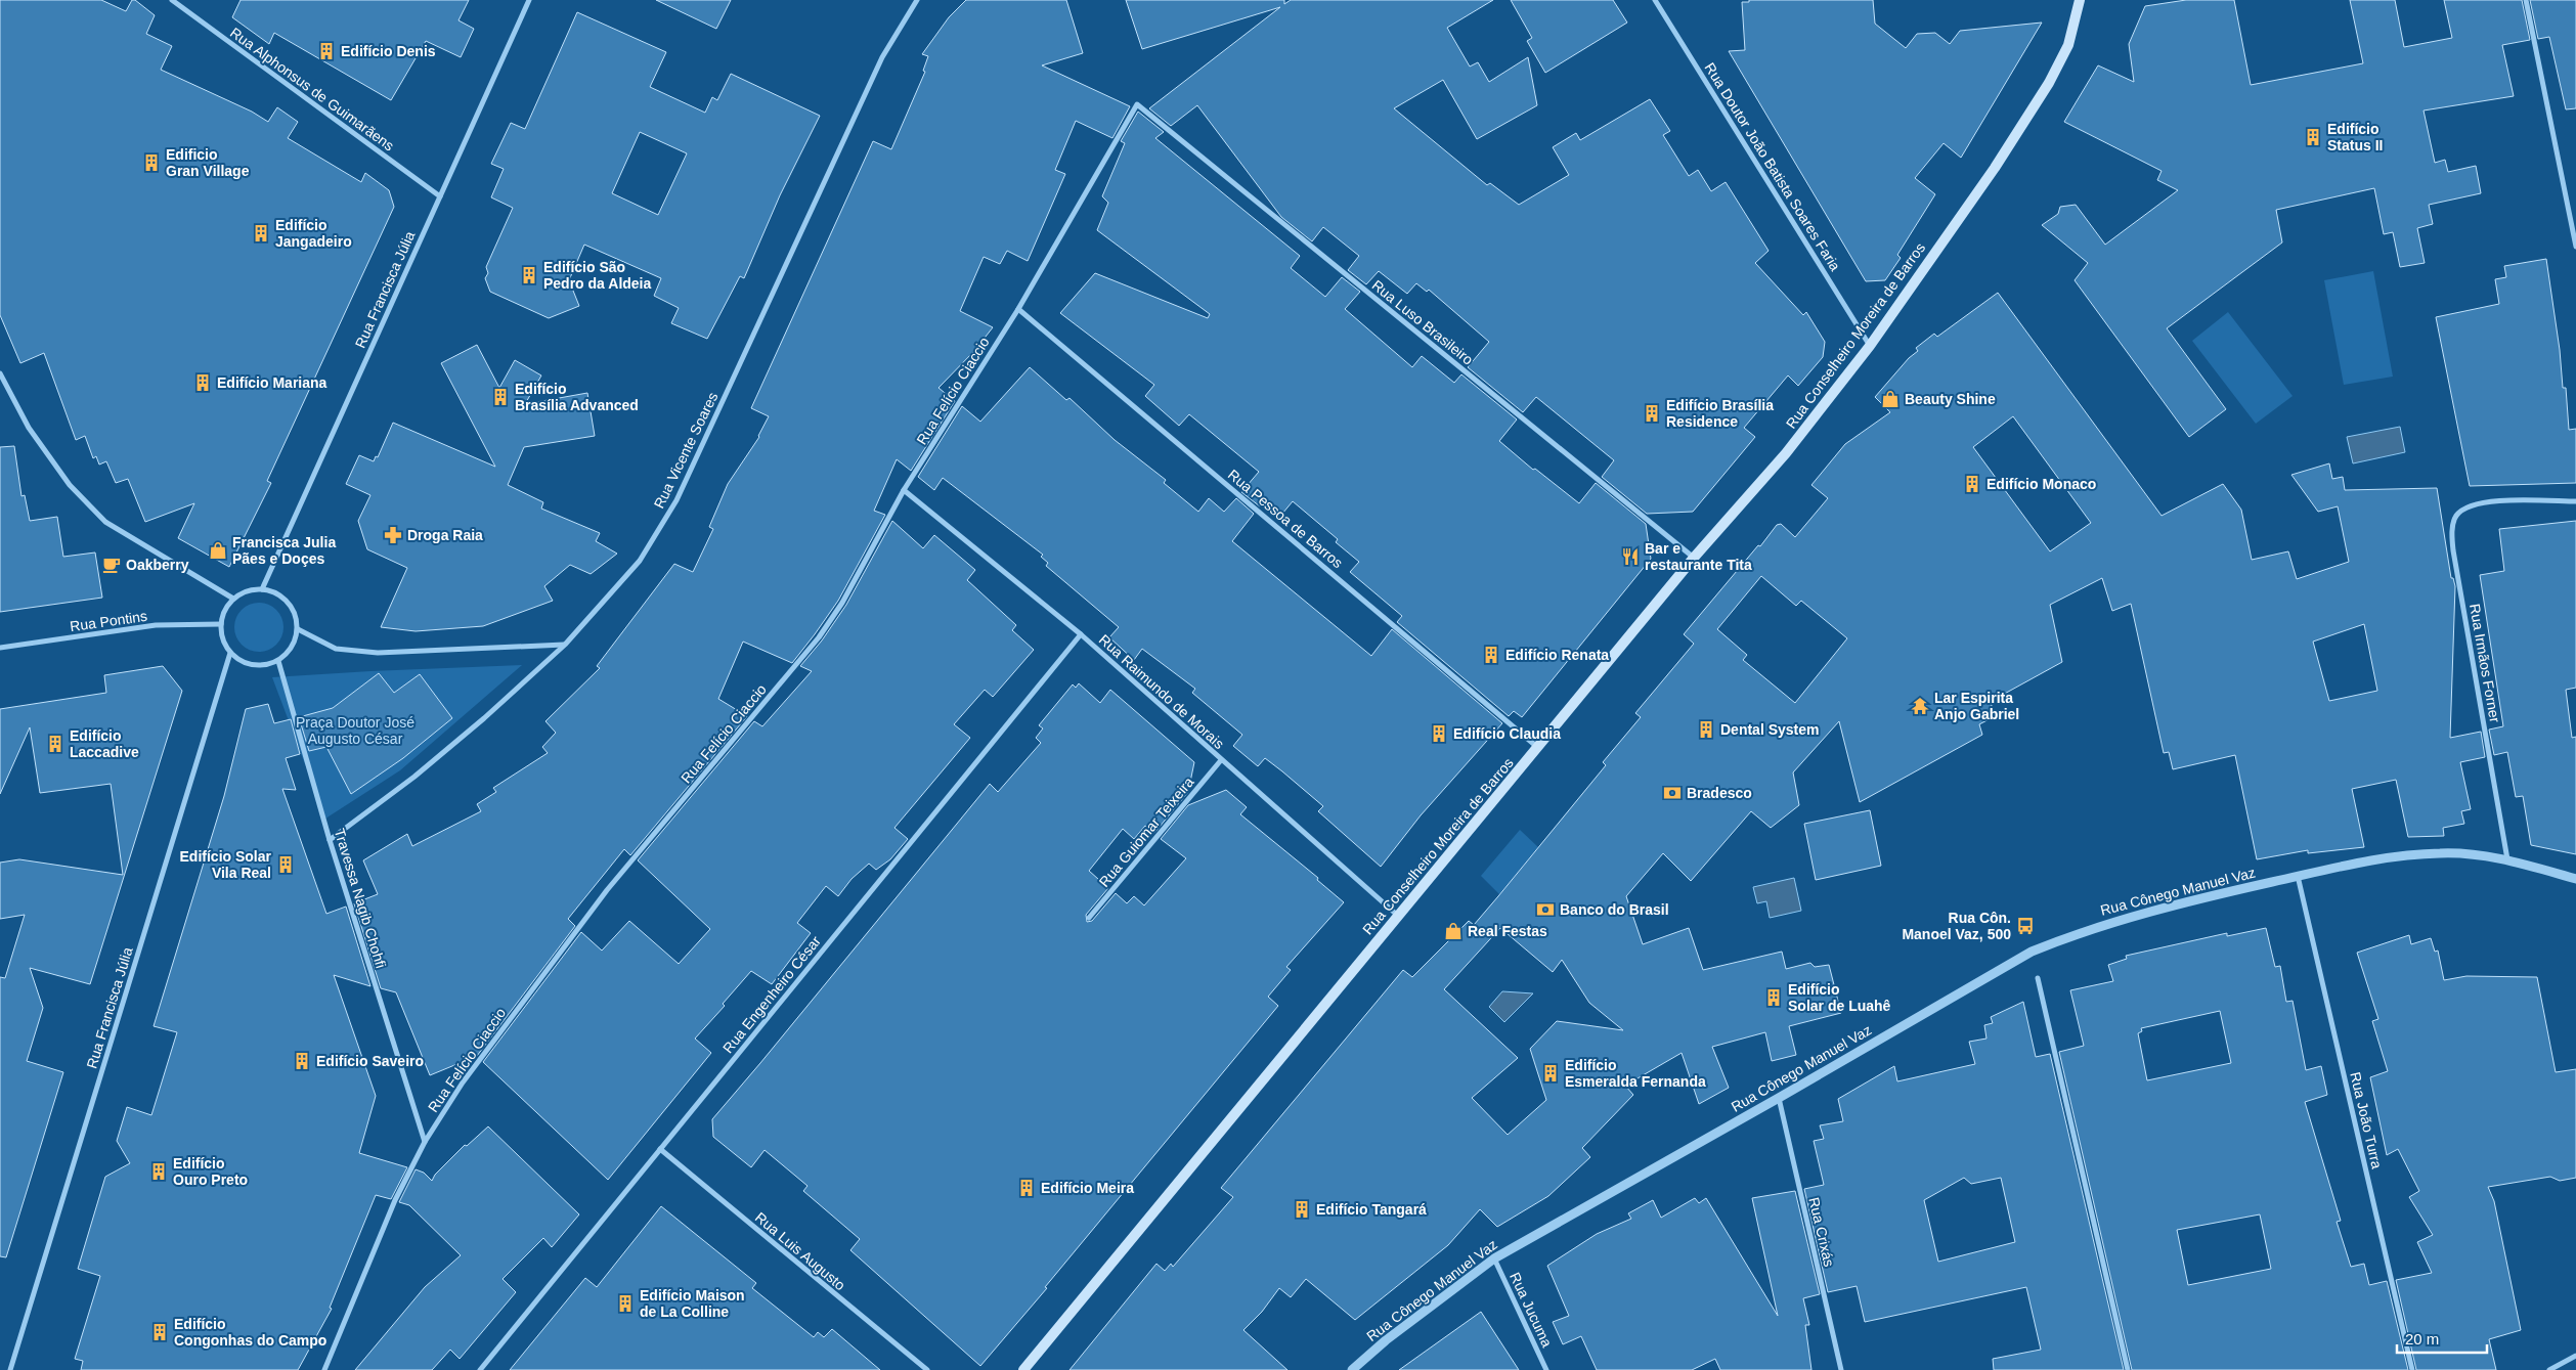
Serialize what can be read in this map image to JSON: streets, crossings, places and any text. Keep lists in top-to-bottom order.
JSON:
{
  "streets": {
    "main road": ["Rua Conselheiro Moreira de Barros"],
    "street": [
      "Rua Alphonsus de Guimarãens",
      "Rua Doutor João Batista Soares Faria",
      "Rua Francisca Júlia",
      "Rua Luso Brasileiro",
      "Rua Felício Ciaccio",
      "Rua Vicente Soares",
      "Rua Pessoa de Barros",
      "Rua Pontins",
      "Rua Irmãos Forner",
      "Rua Raimundo de Morais",
      "Rua Guiomar Teixeira",
      "Rua Cônego Manuel Vaz",
      "Travessa Nagib Chohfi",
      "Rua Engenheiro César",
      "Rua João Turra",
      "Rua Crixás",
      "Rua Luis Augusto",
      "Rua Jucuma"
    ]
  },
  "crossings": [
    ["Rua Alphonsus de Guimarãens", "Rua Francisca Júlia"],
    ["Rua Doutor João Batista Soares Faria", "Rua Conselheiro Moreira de Barros"],
    ["Rua Francisca Júlia", "Rua Pontins"],
    ["Rua Francisca Júlia", "Travessa Nagib Chohfi"],
    ["Rua Luso Brasileiro", "Rua Conselheiro Moreira de Barros"],
    ["Rua Luso Brasileiro", "Rua Felício Ciaccio"],
    ["Rua Conselheiro Moreira de Barros", "Rua Pessoa de Barros"],
    ["Rua Conselheiro Moreira de Barros", "Rua Raimundo de Morais"],
    ["Rua Felício Ciaccio", "Rua Pessoa de Barros"],
    ["Rua Felício Ciaccio", "Rua Raimundo de Morais"],
    ["Rua Felício Ciaccio", "Travessa Nagib Chohfi"],
    ["Rua Vicente Soares", "Travessa Nagib Chohfi"],
    ["Rua Pontins", "Travessa Nagib Chohfi"],
    ["Rua Irmãos Forner", "Rua Cônego Manuel Vaz"],
    ["Rua Raimundo de Morais", "Rua Guiomar Teixeira"],
    ["Rua Raimundo de Morais", "Rua Engenheiro César"],
    ["Rua Cônego Manuel Vaz", "Rua João Turra"],
    ["Rua Cônego Manuel Vaz", "Rua Crixás"],
    ["Rua Cônego Manuel Vaz", "Rua Jucuma"],
    ["Rua Engenheiro César", "Rua Luis Augusto"]
  ],
  "parks": ["Praça Doutor José Augusto César"],
  "places": {
    "building": [
      "Edifício Denis",
      "Edifício Status II",
      "Edificio Gran Village",
      "Edifício Jangadeiro",
      "Edifício São Pedro da Aldeia",
      "Edifício Mariana",
      "Edifício Brasília Advanced",
      "Edifício Brasília Residence",
      "Edifício Monaco",
      "Edifício Renata",
      "Dental System",
      "Edifício Claudia",
      "Edifício Laccadive",
      "Edifício Solar Vila Real",
      "Edifício Solar de Luahê",
      "Edifício Saveiro",
      "Edifício Esmeralda Fernanda",
      "Edifício Ouro Preto",
      "Edifício Meira",
      "Edifício Tangará",
      "Edifício Maison de La Colline",
      "Edifício Congonhas do Campo"
    ],
    "shop": ["Beauty Shine", "Francisca Julia Pães e Doçes", "Real Festas"],
    "pharmacy": ["Droga Raia"],
    "restaurant": ["Bar e restaurante Tita"],
    "cafe": ["Oakberry"],
    "temple": ["Lar Espirita Anjo Gabriel"],
    "bank": ["Bradesco", "Banco do Brasil"],
    "bus stop": ["Rua Côn. Manoel Vaz, 500"]
  },
  "scale_bar": "20 m"
}
